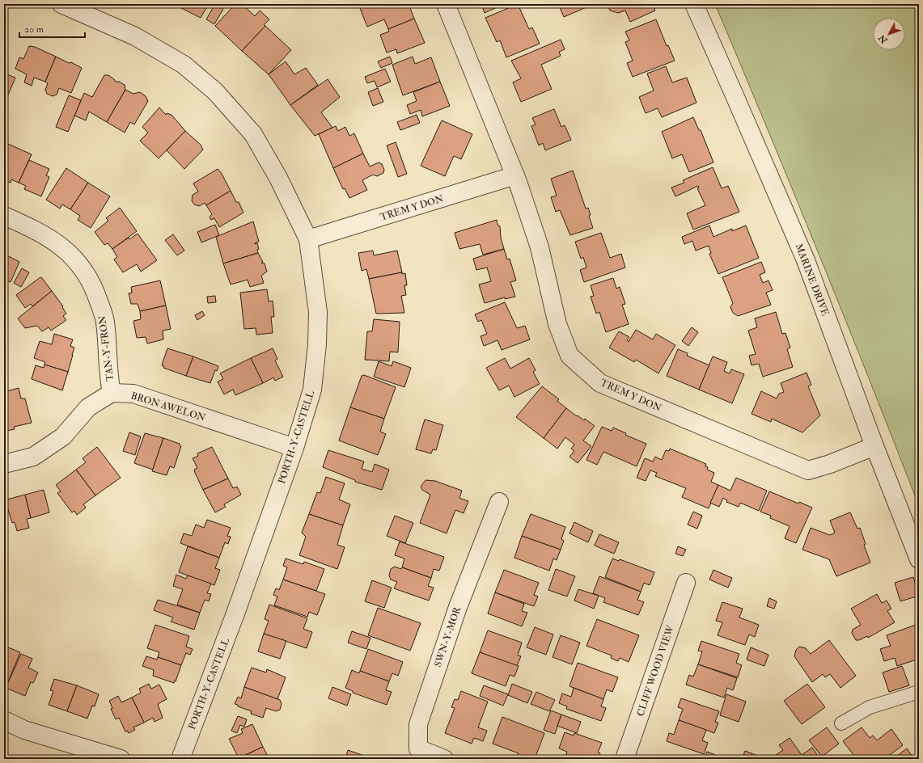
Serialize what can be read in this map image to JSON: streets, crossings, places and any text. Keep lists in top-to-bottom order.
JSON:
{
  "streets": {
    "street": [
      "TREM Y DON",
      "MARINE DRIVE",
      "TAN-Y-FRON",
      "BRON AWELON",
      "PORTH-Y-CASTELL",
      "SWN-Y-MOR",
      "CLIFF WOOD VIEW"
    ]
  },
  "crossings": [
    ["TREM Y DON", "MARINE DRIVE"],
    ["TREM Y DON", "PORTH-Y-CASTELL"],
    ["TAN-Y-FRON", "BRON AWELON"],
    ["BRON AWELON", "PORTH-Y-CASTELL"]
  ],
  "scale_bar": "20 m",
  "north": "bottom left"
}
